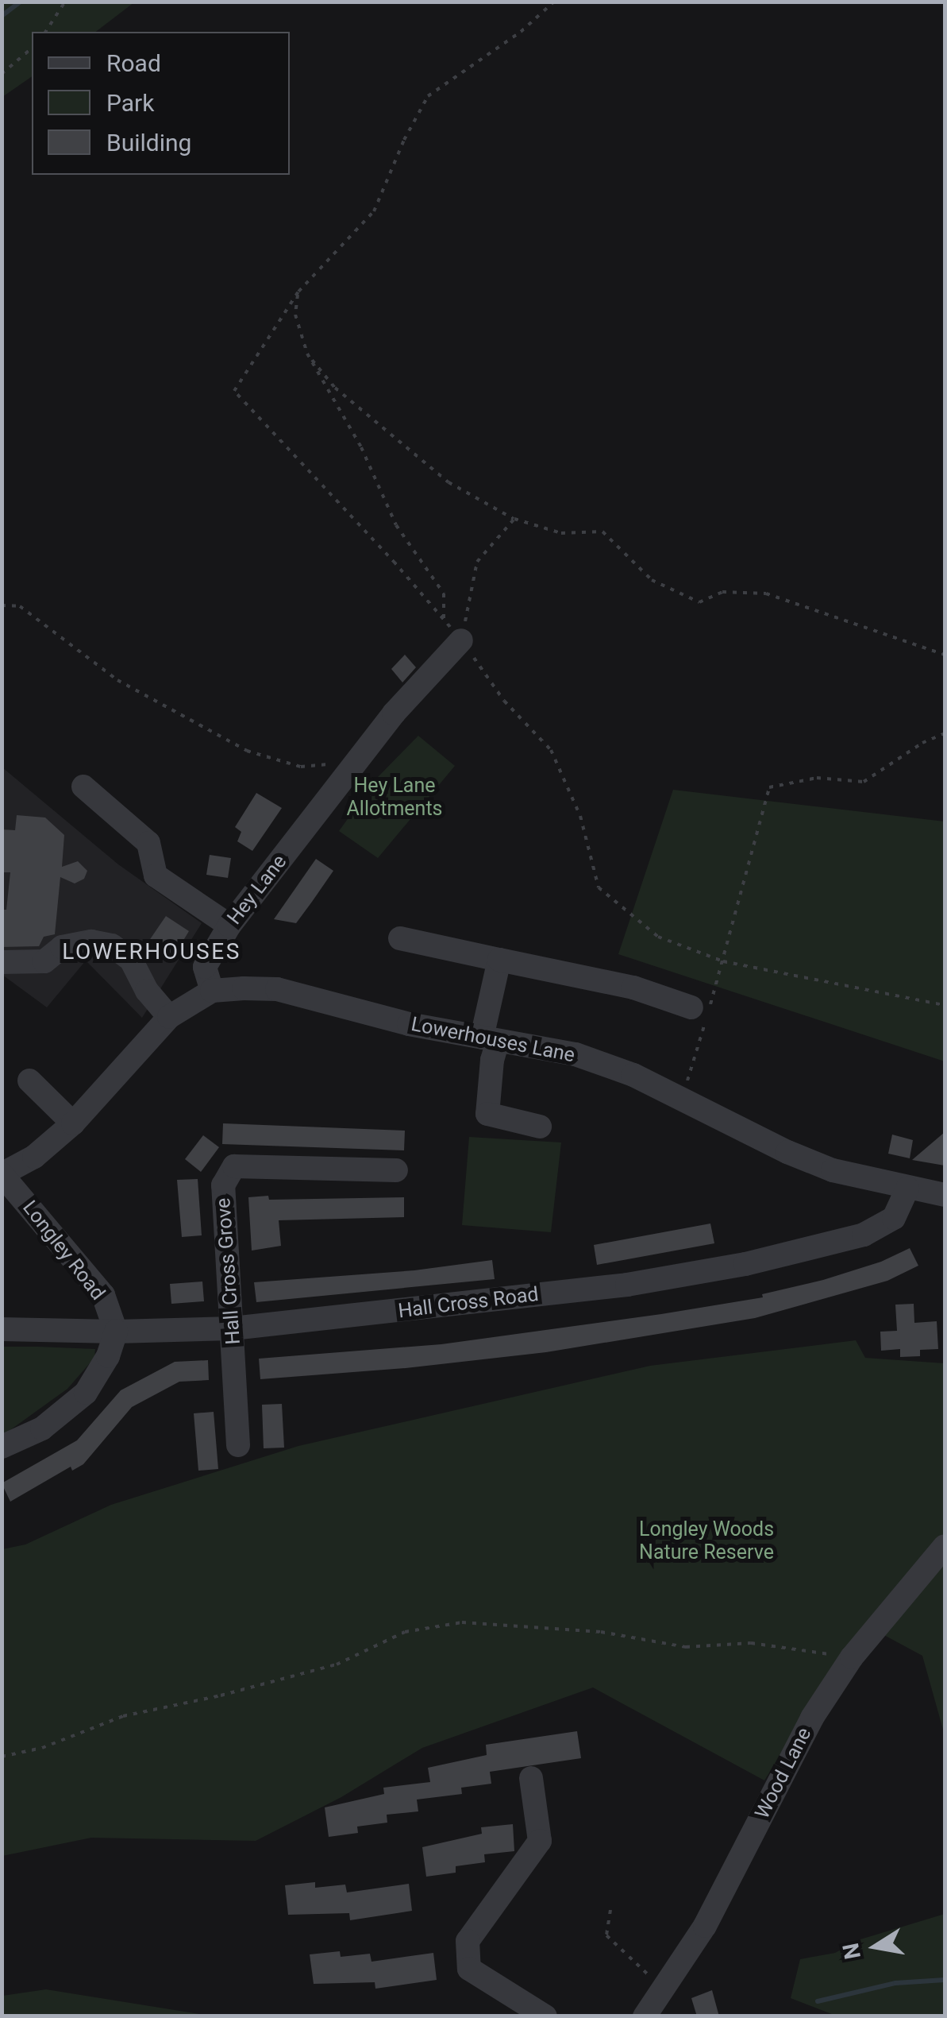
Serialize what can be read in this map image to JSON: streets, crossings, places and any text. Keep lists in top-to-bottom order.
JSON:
{
  "streets": {
    "street": [
      "Hey Lane",
      "Lowerhouses Lane",
      "Longley Road",
      "Hall Cross Grove",
      "Hall Cross Road",
      "Wood Lane"
    ]
  },
  "crossings": [
    ["Hey Lane", "Lowerhouses Lane"],
    ["Lowerhouses Lane", "Hall Cross Road"],
    ["Longley Road", "Hall Cross Road"],
    ["Hall Cross Grove", "Hall Cross Road"]
  ],
  "districts": ["LOWERHOUSES"],
  "parks": ["Hey Lane Allotments", "Longley Woods Nature Reserve"],
  "legend": ["Road", "Park", "Building"],
  "north": "left"
}
